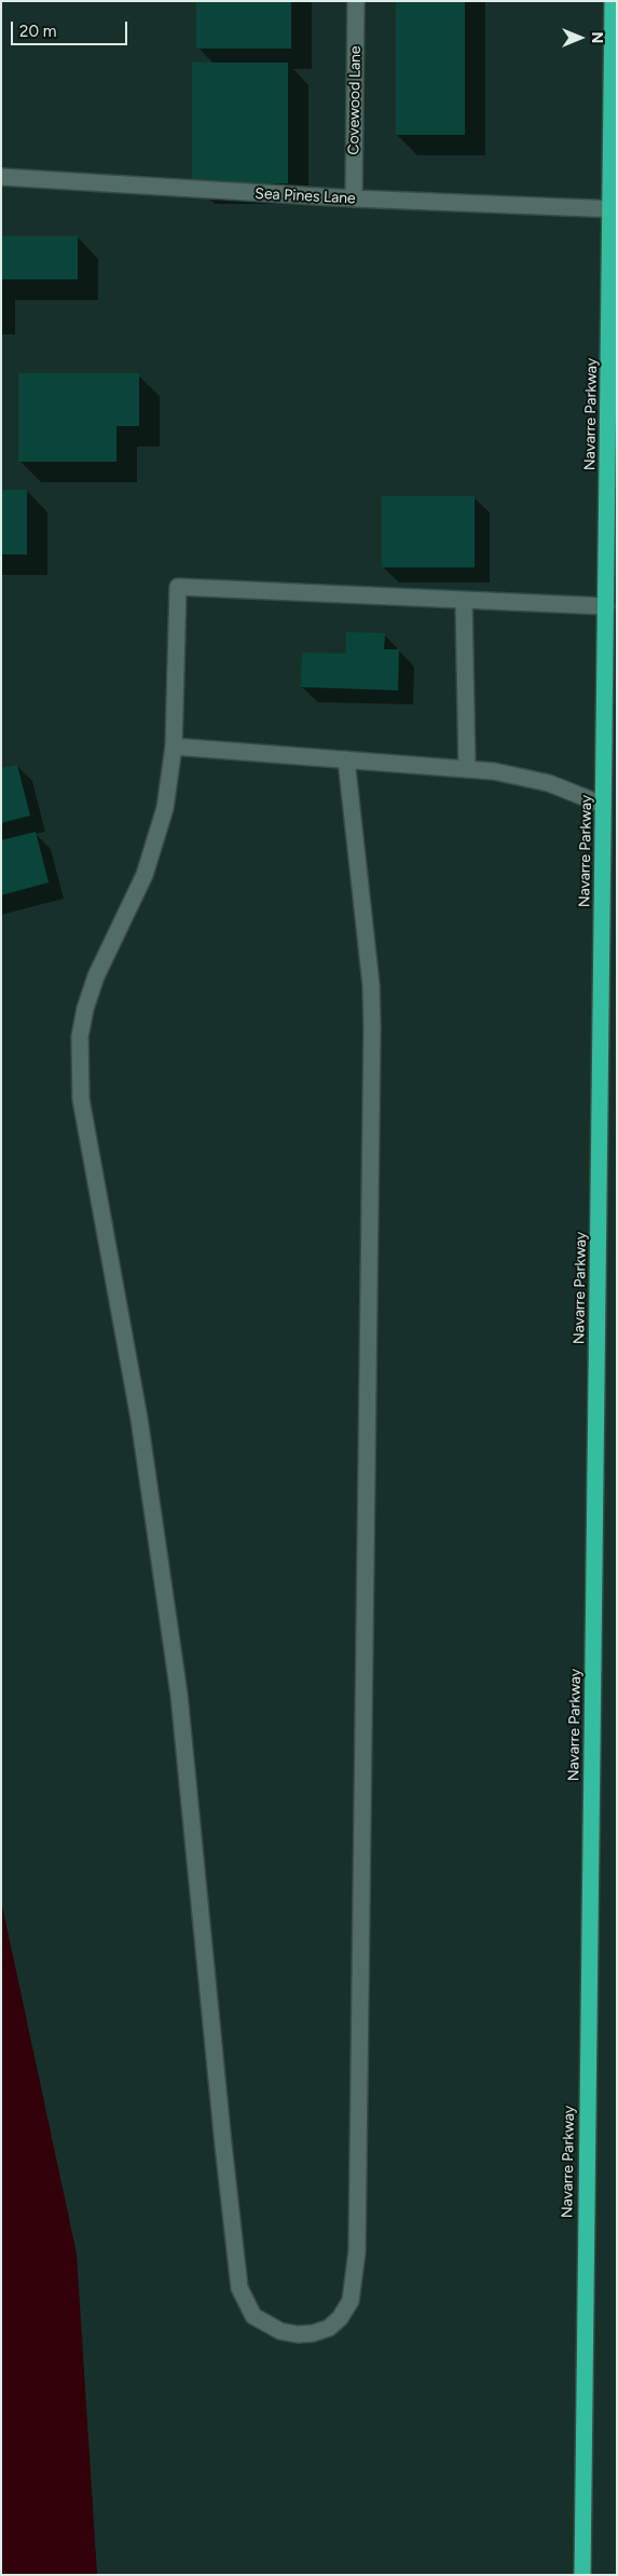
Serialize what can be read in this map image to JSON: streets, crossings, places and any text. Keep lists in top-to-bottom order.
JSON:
{
  "streets": {
    "highway": ["Navarre Parkway"],
    "street": ["Covewood Lane", "Sea Pines Lane"]
  },
  "crossings": [
    ["Covewood Lane", "Sea Pines Lane"],
    ["Sea Pines Lane", "Navarre Parkway"]
  ],
  "scale_bar": "20 m",
  "north": "right"
}
